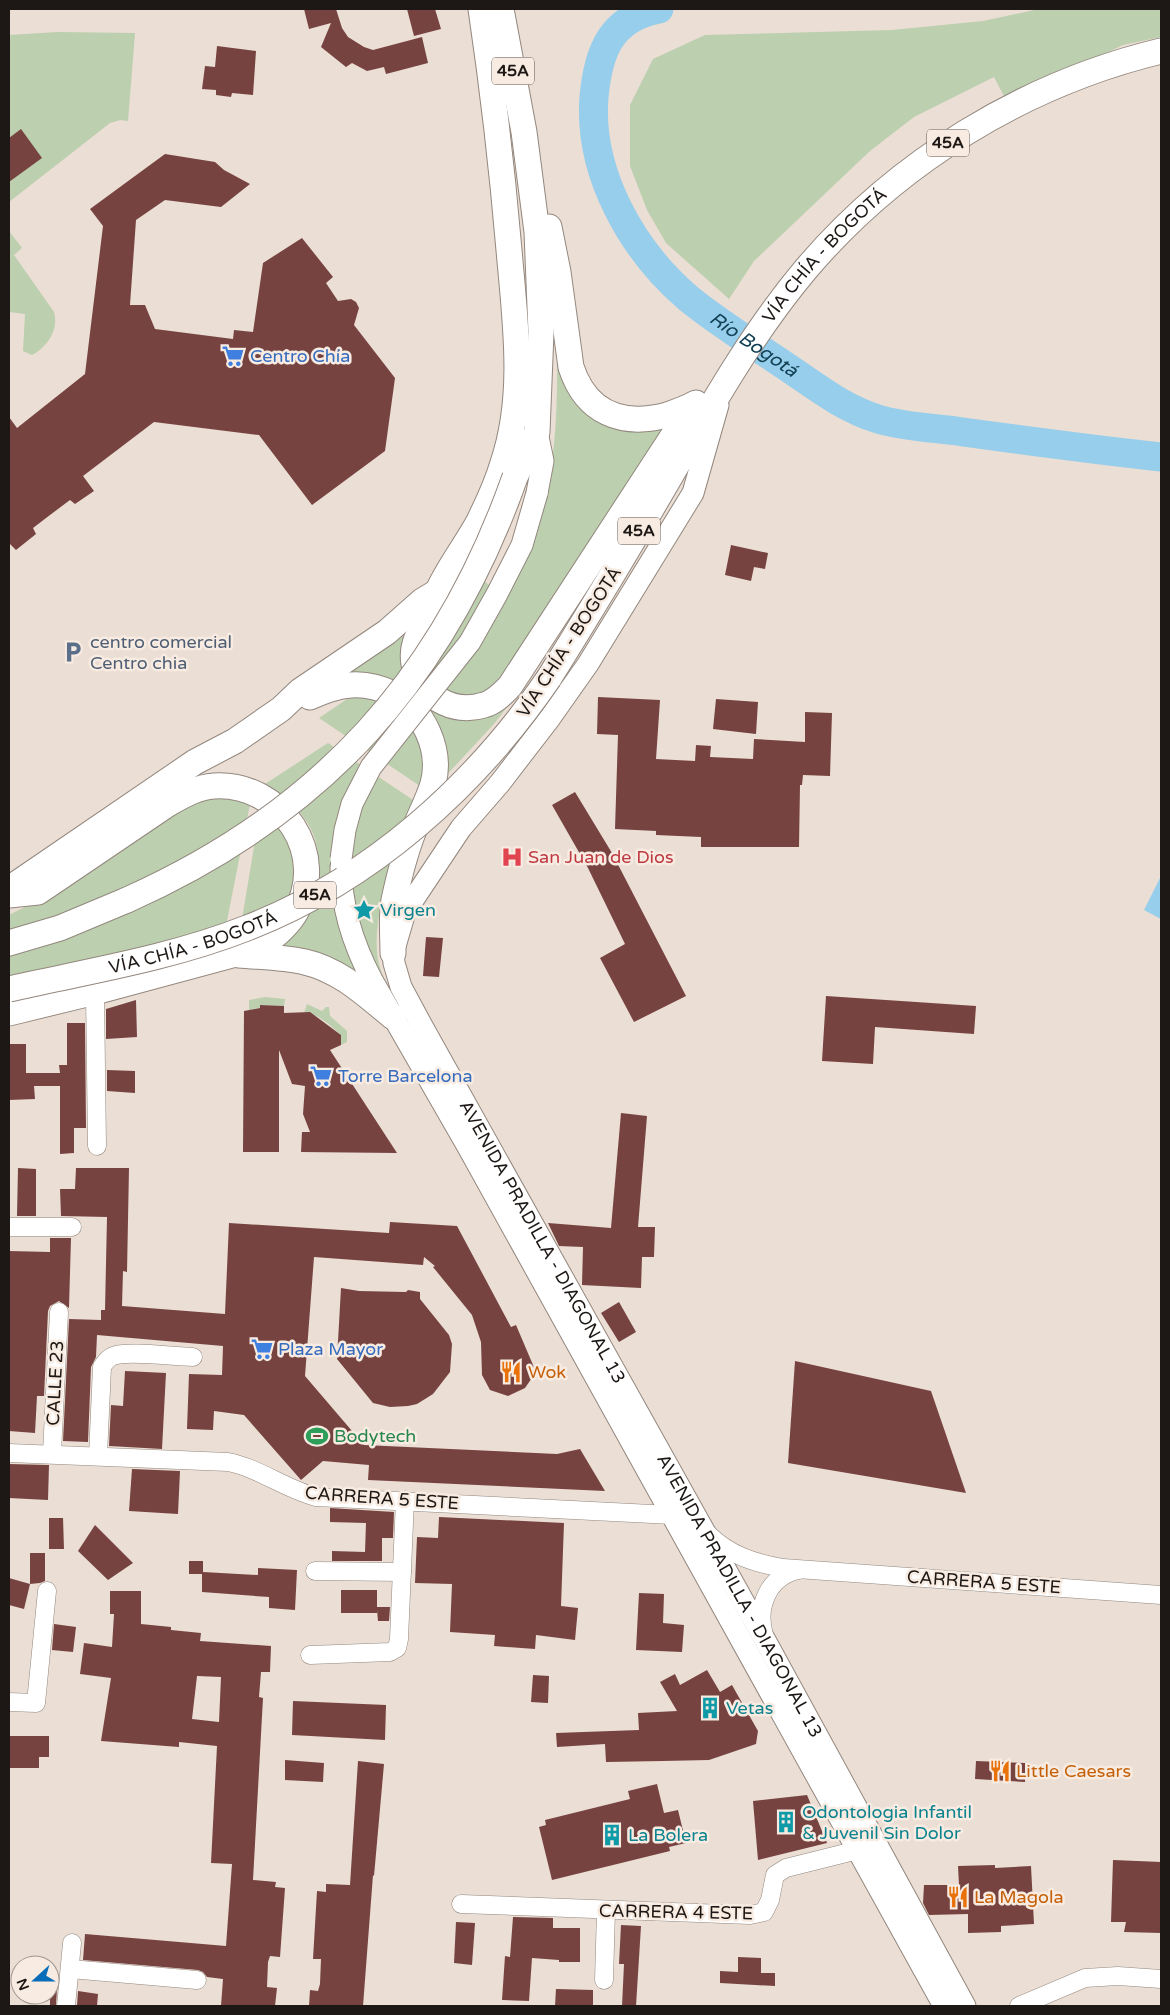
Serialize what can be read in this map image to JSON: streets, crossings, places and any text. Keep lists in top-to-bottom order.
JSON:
{
  "streets": {
    "highway": ["45A", "VÍA CHÍA - BOGOTÁ"],
    "main road": ["AVENIDA PRADILLA - DIAGONAL 13"],
    "street": ["CALLE 23", "CARRERA 5 ESTE", "CARRERA 4 ESTE"]
  },
  "crossings": [
    ["45A", "AVENIDA PRADILLA - DIAGONAL 13"],
    ["VÍA CHÍA - BOGOTÁ", "AVENIDA PRADILLA - DIAGONAL 13"],
    ["AVENIDA PRADILLA - DIAGONAL 13", "CARRERA 5 ESTE"],
    ["AVENIDA PRADILLA - DIAGONAL 13", "CARRERA 4 ESTE"],
    ["CALLE 23", "CARRERA 5 ESTE"]
  ],
  "water": ["Río Bogotá"],
  "places": {
    "supermarket": ["Centro Chía", "Torre Barcelona", "Plaza Mayor"],
    "parking": ["centro comercial Centro chia"],
    "hospital": ["San Juan de Dios"],
    "place": ["Virgen"],
    "restaurant": ["Wok", "Little Caesars", "La Magola"],
    "sports": ["Bodytech"],
    "building": ["Vetas", "Odontologia Infantil & Juvenil Sin Dolor", "La Bolera"]
  },
  "north": "left"
}
